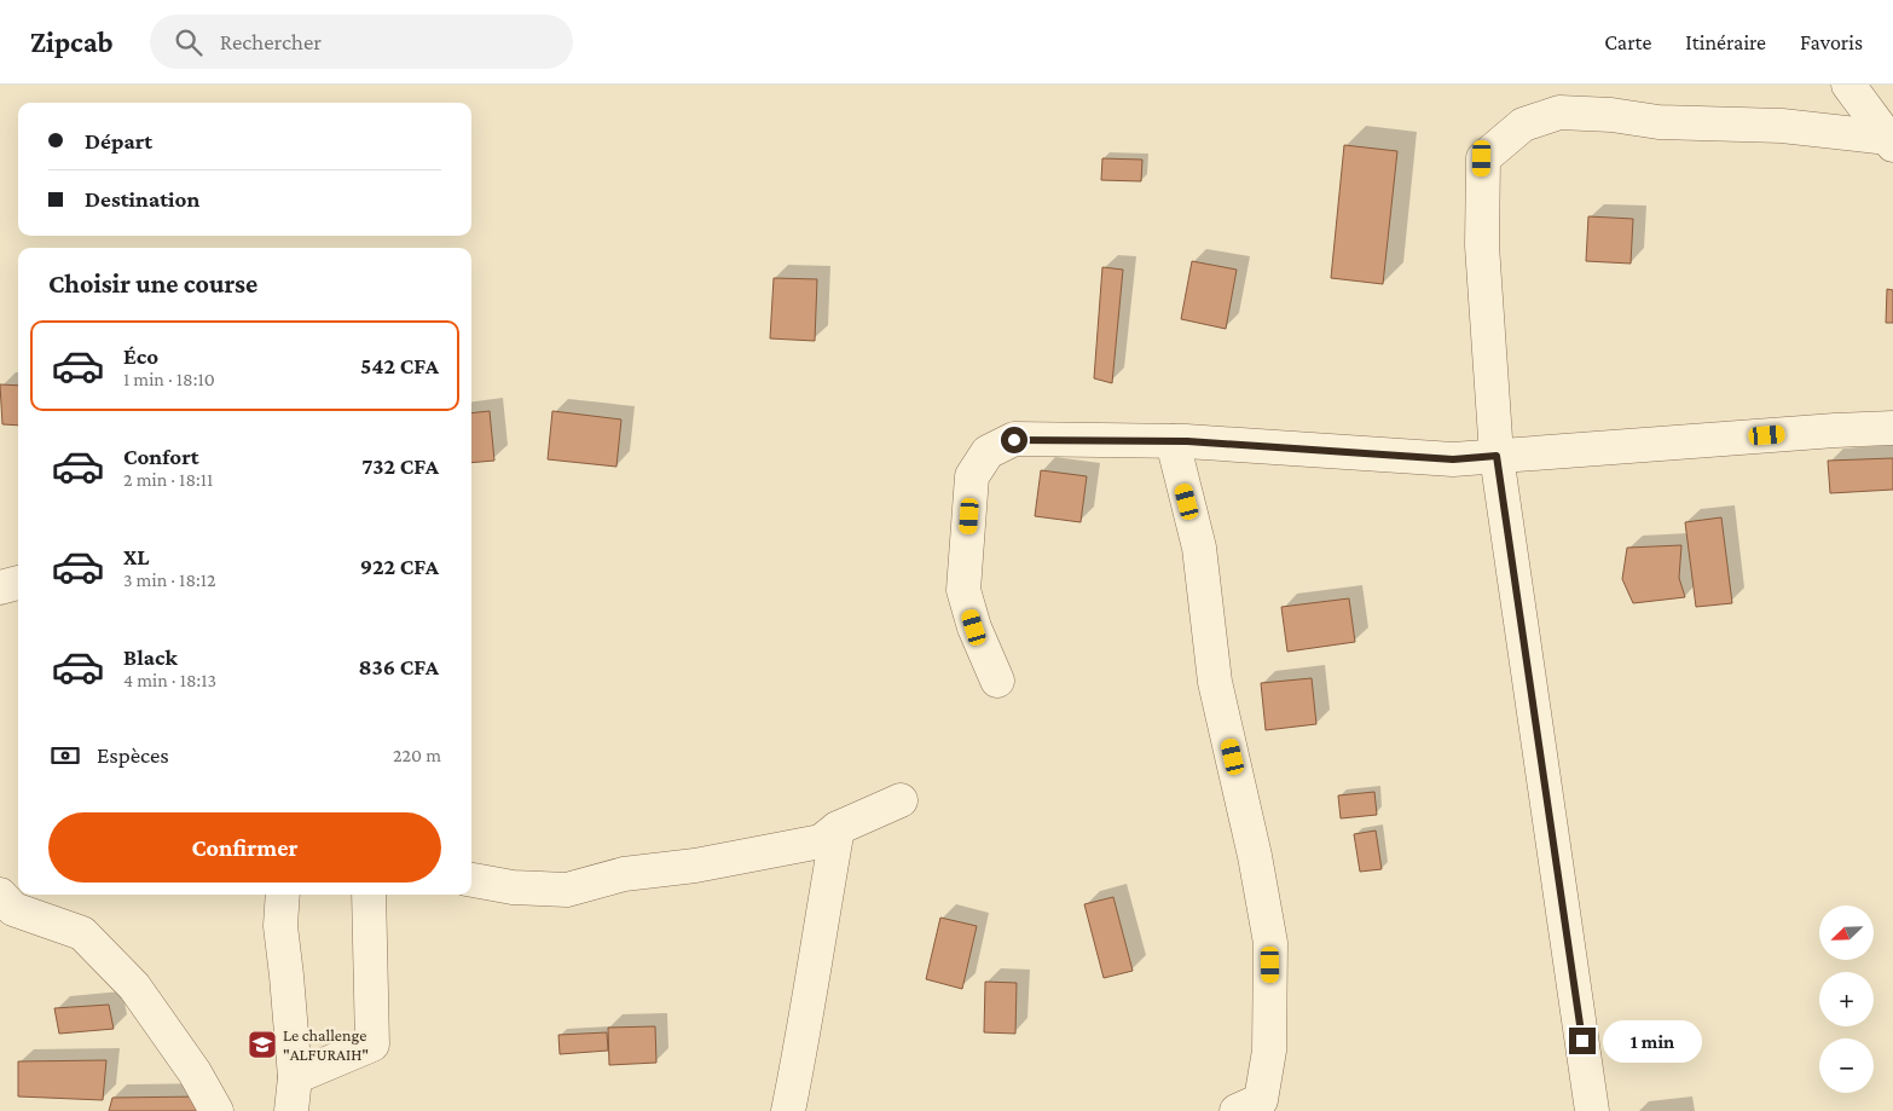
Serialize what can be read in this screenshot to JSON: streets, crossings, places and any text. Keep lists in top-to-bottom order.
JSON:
{
  "places": {
    "school or university": ["Le challenge \"ALFURAIH\""]
  },
  "north": "bottom left",
  "page": {
    "header": "Zipcab",
    "search": "Rechercher",
    "nav": ["Carte", "Itinéraire", "Favoris"],
    "banner": ["Départ", "Destination"],
    "heading": "Choisir une course",
    "list": [
      {
        "name": "Éco",
        "note": "1 min · 18:10",
        "value": "542 CFA"
      },
      {
        "name": "Confort",
        "note": "2 min · 18:11",
        "value": "732 CFA"
      },
      {
        "name": "XL",
        "note": "3 min · 18:12",
        "value": "922 CFA"
      },
      {
        "name": "Black",
        "note": "4 min · 18:13",
        "value": "836 CFA"
      }
    ],
    "pay": ["Espèces", "220 m"],
    "buttons": "Confirmer",
    "map_buttons": ["+", "−"],
    "bubble": "1 min"
  }
}
